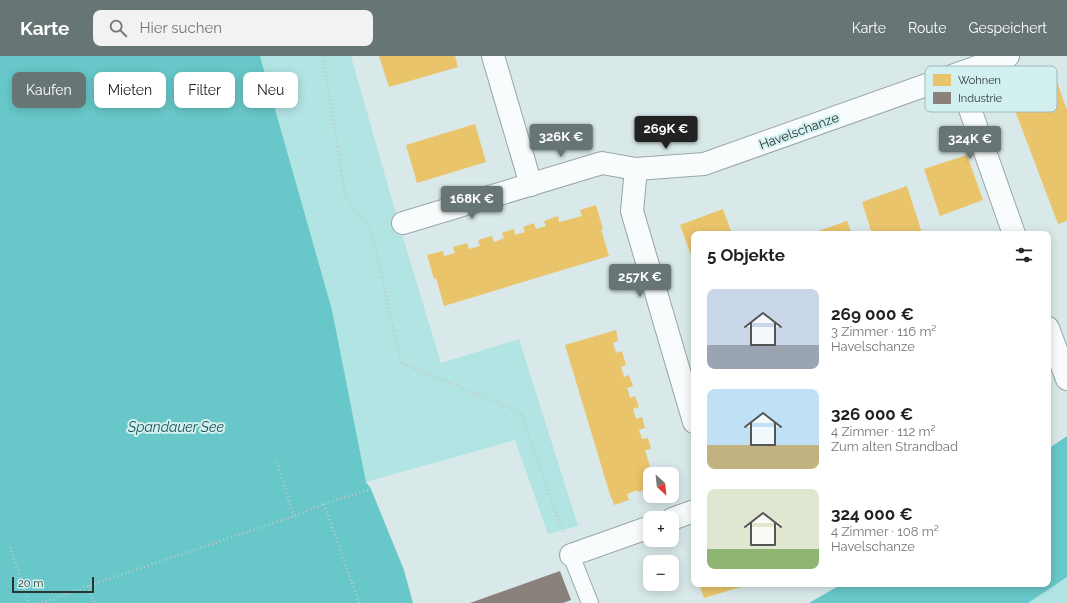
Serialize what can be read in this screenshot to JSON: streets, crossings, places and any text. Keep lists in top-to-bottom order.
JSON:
{
  "streets": {
    "street": ["Havelschanze"]
  },
  "water": ["Spandauer See"],
  "legend": ["Wohnen", "Industrie"],
  "scale_bar": "20 m",
  "north": "bottom right",
  "page": {
    "header": "Karte",
    "search": "Hier suchen",
    "nav": ["Karte", "Route", "Gespeichert"],
    "chip": [
      "Kaufen",
      "Mieten",
      "Filter",
      "Neu"
    ],
    "price": [
      "269K €",
      "326K €",
      "324K €",
      "168K €",
      "257K €"
    ],
    "heading": "5 Objekte",
    "list": [
      {
        "name": "269 000 €",
        "note": "3 Zimmer · 116 m² · Havelschanze"
      },
      {
        "name": "326 000 €",
        "note": "4 Zimmer · 112 m² · Zum alten Strandbad"
      },
      {
        "name": "324 000 €",
        "note": "4 Zimmer · 108 m² · Havelschanze"
      }
    ],
    "map_buttons": ["+", "−"],
    "scale": "20 m"
  }
}
